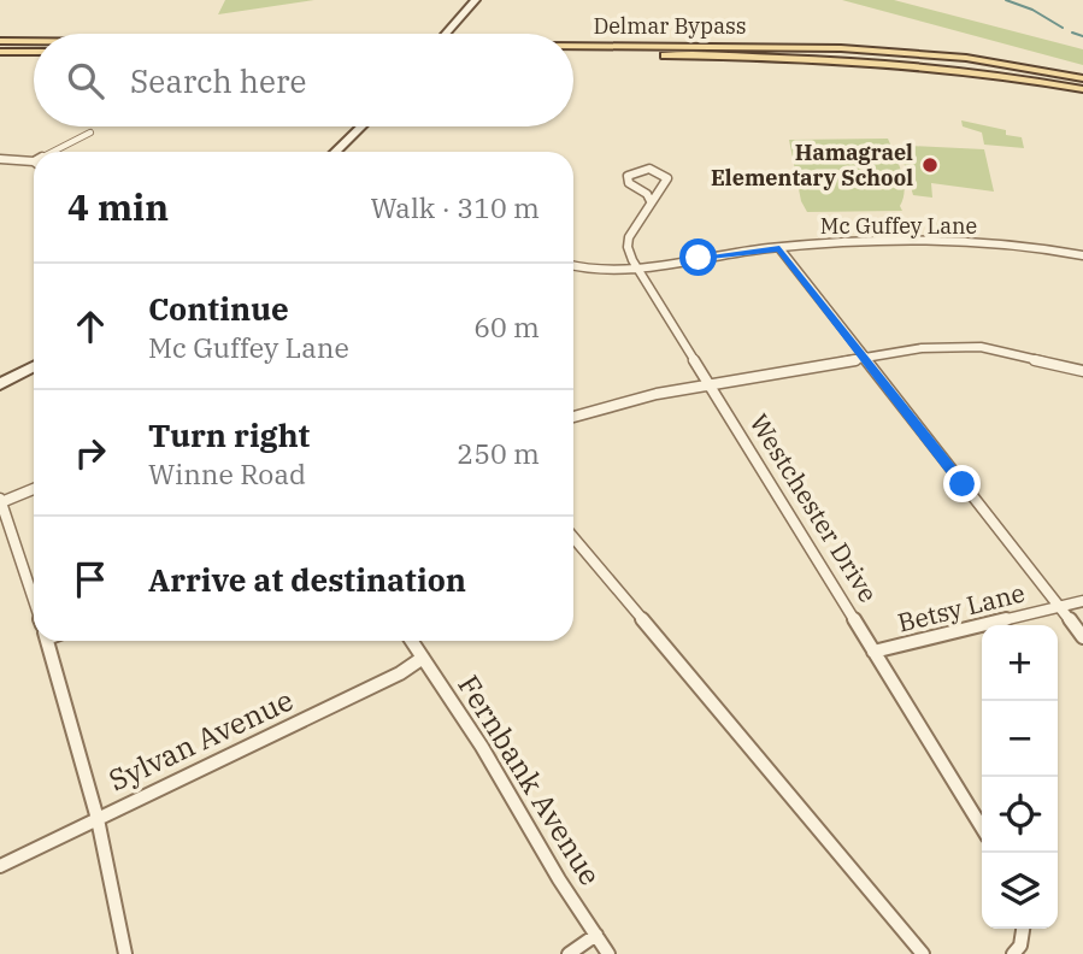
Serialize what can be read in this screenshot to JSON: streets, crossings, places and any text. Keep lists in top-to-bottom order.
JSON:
{
  "streets": {
    "main road": ["Delmar Bypass"],
    "street": [
      "Mc Guffey Lane",
      "Westchester Drive",
      "Betsy Lane",
      "Sylvan Avenue",
      "Fernbank Avenue"
    ]
  },
  "crossings": [
    ["Mc Guffey Lane", "Westchester Drive"],
    ["Westchester Drive", "Betsy Lane"],
    ["Sylvan Avenue", "Fernbank Avenue"]
  ],
  "places": ["Hamagrael Elementary School"],
  "page": {
    "search": "Search here",
    "heading": ["4 min", "Walk · 310 m"],
    "list": [
      ["Continue", "Mc Guffey Lane", "60 m"],
      ["Turn right", "Winne Road", "250 m"],
      "Arrive at destination"
    ],
    "map_buttons": ["+", "−"]
  }
}
